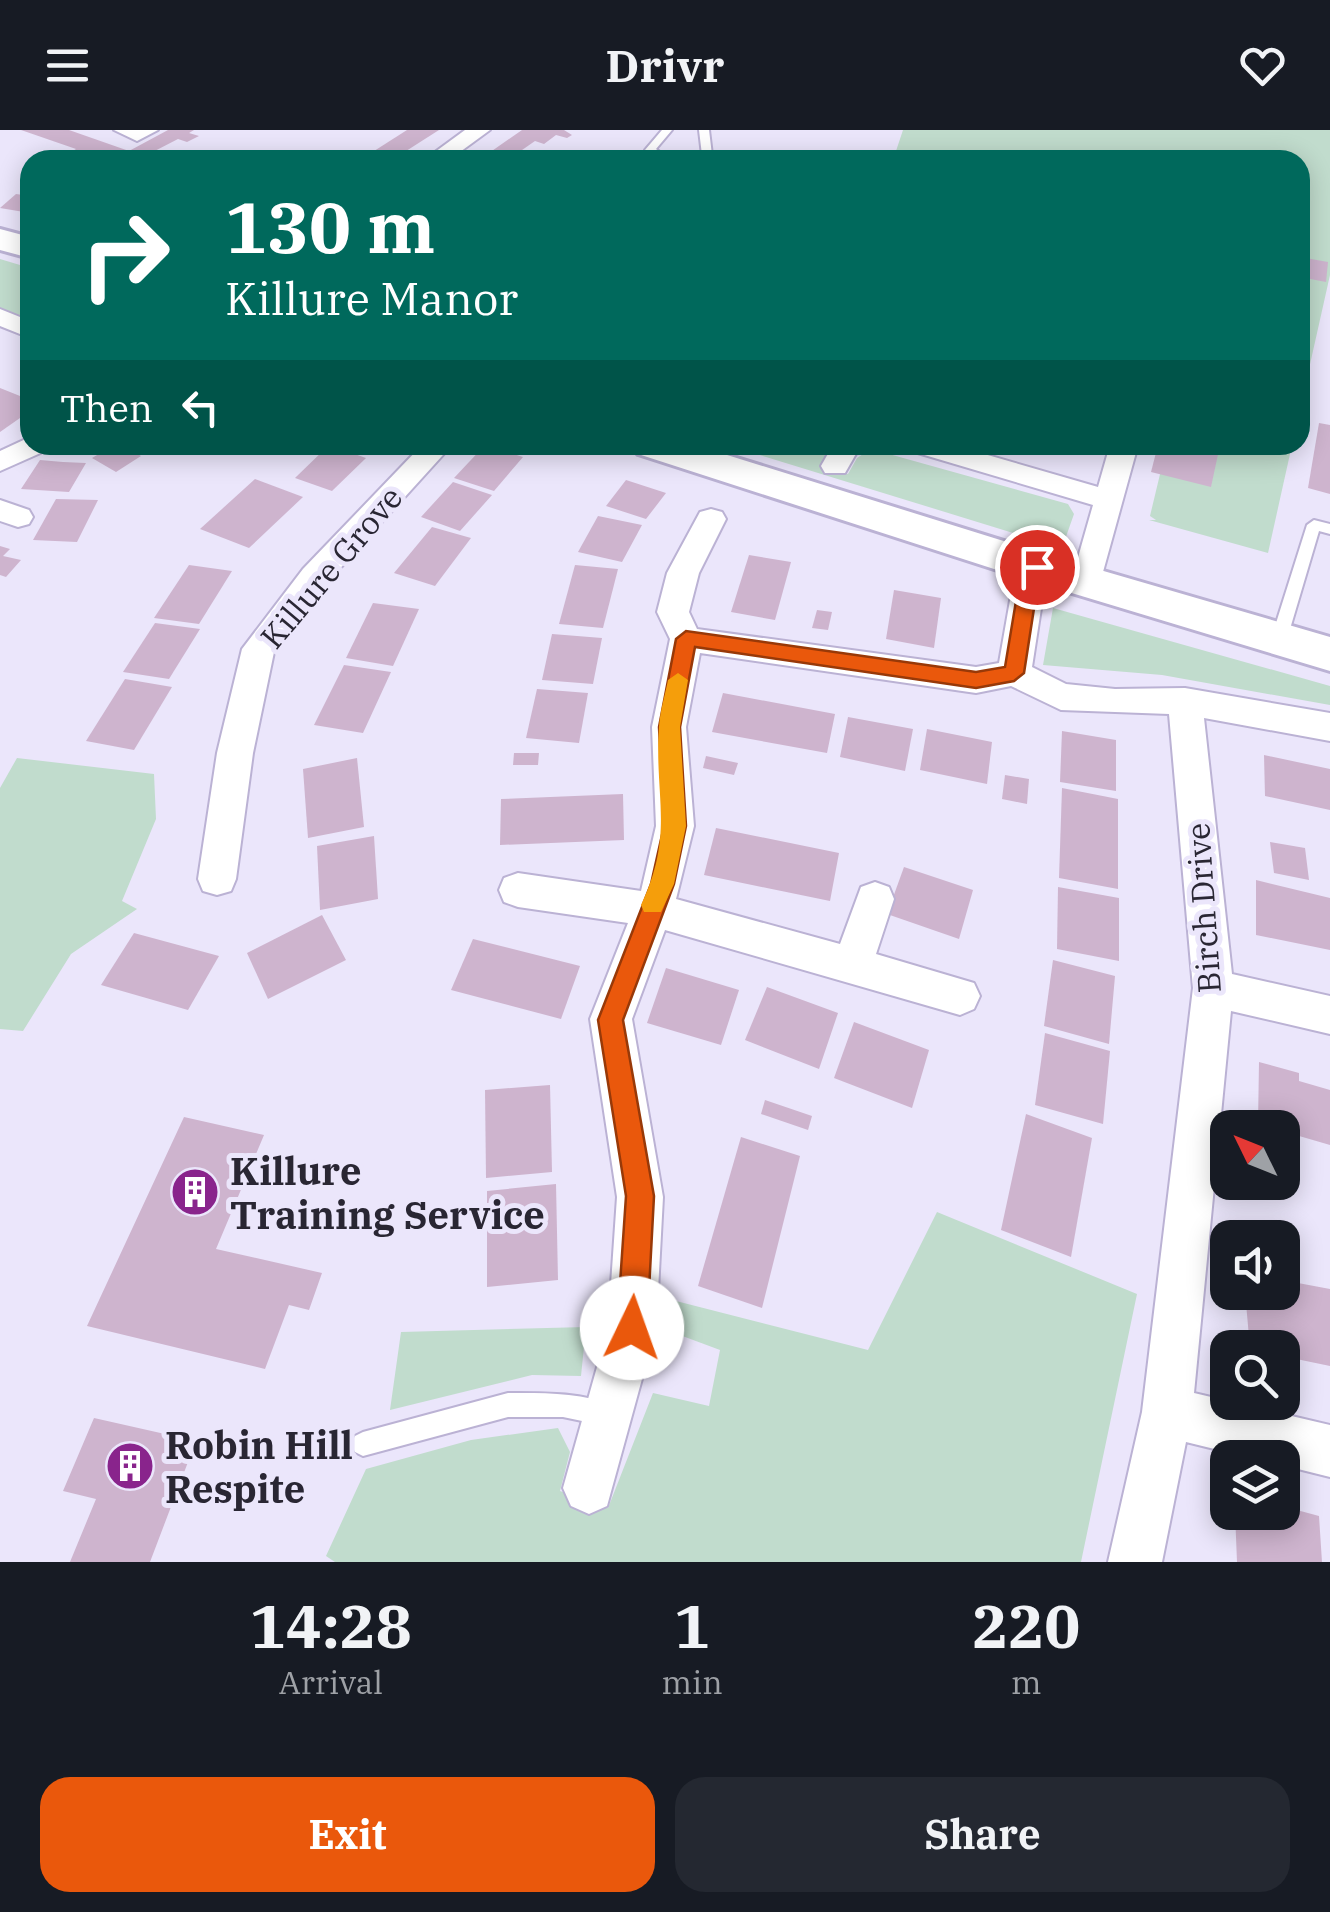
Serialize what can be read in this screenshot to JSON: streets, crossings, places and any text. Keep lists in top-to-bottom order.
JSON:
{
  "streets": {
    "street": ["Killure Grove", "Birch Drive"]
  },
  "places": {
    "building": ["Killure Training Service", "Robin Hill Respite"]
  },
  "north": "top left",
  "page": {
    "header": "Drivr",
    "turn": ["130 m", "Killure Manor"],
    "then": "Then",
    "eta": [
      "14:28",
      "Arrival",
      "1",
      "min",
      "220",
      "m"
    ],
    "buttons": ["Exit", "Share"]
  }
}
